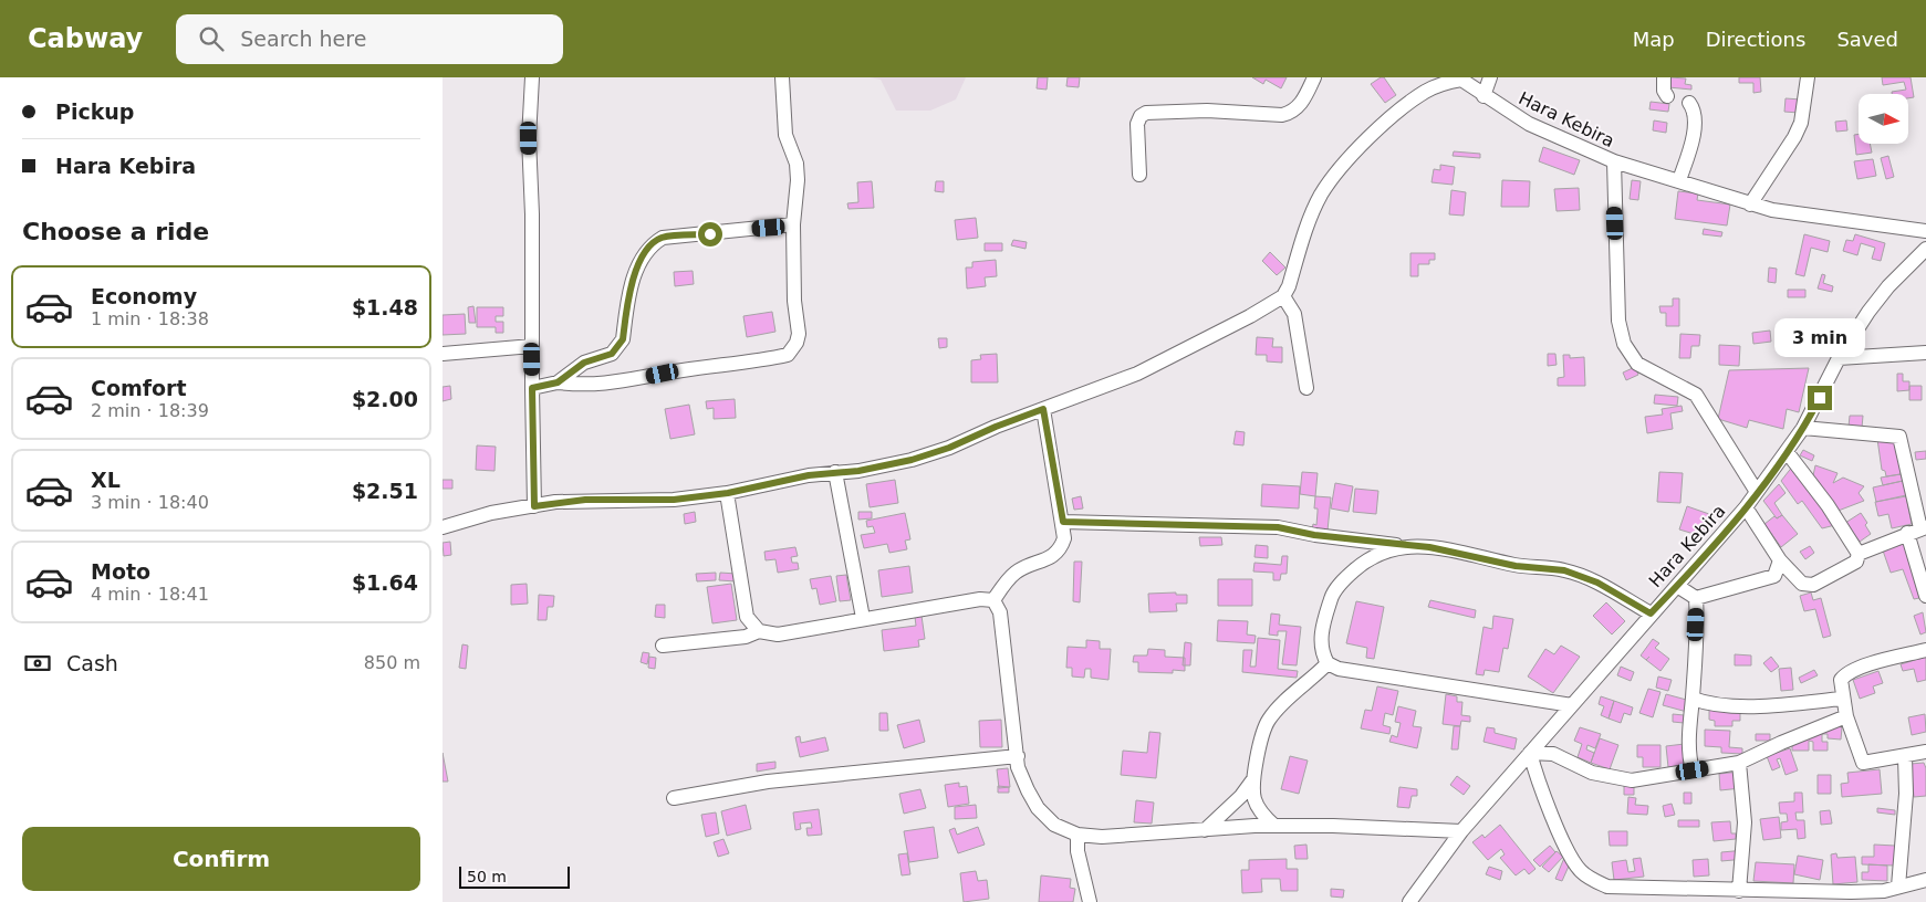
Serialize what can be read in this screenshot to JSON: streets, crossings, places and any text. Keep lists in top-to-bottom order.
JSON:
{
  "streets": {
    "street": ["Hara Kebira"]
  },
  "scale_bar": "50 m",
  "north": "right",
  "page": {
    "header": "Cabway",
    "search": "Search here",
    "nav": ["Map", "Directions", "Saved"],
    "banner": ["Pickup", "Hara Kebira"],
    "heading": "Choose a ride",
    "list": [
      {
        "name": "Economy",
        "note": "1 min · 18:38",
        "value": "$1.48"
      },
      {
        "name": "Comfort",
        "note": "2 min · 18:39",
        "value": "$2.00"
      },
      {
        "name": "XL",
        "note": "3 min · 18:40",
        "value": "$2.51"
      },
      {
        "name": "Moto",
        "note": "4 min · 18:41",
        "value": "$1.64"
      }
    ],
    "bubble": "3 min",
    "pay": ["Cash", "850 m"],
    "buttons": "Confirm",
    "scale": "50 m"
  }
}
